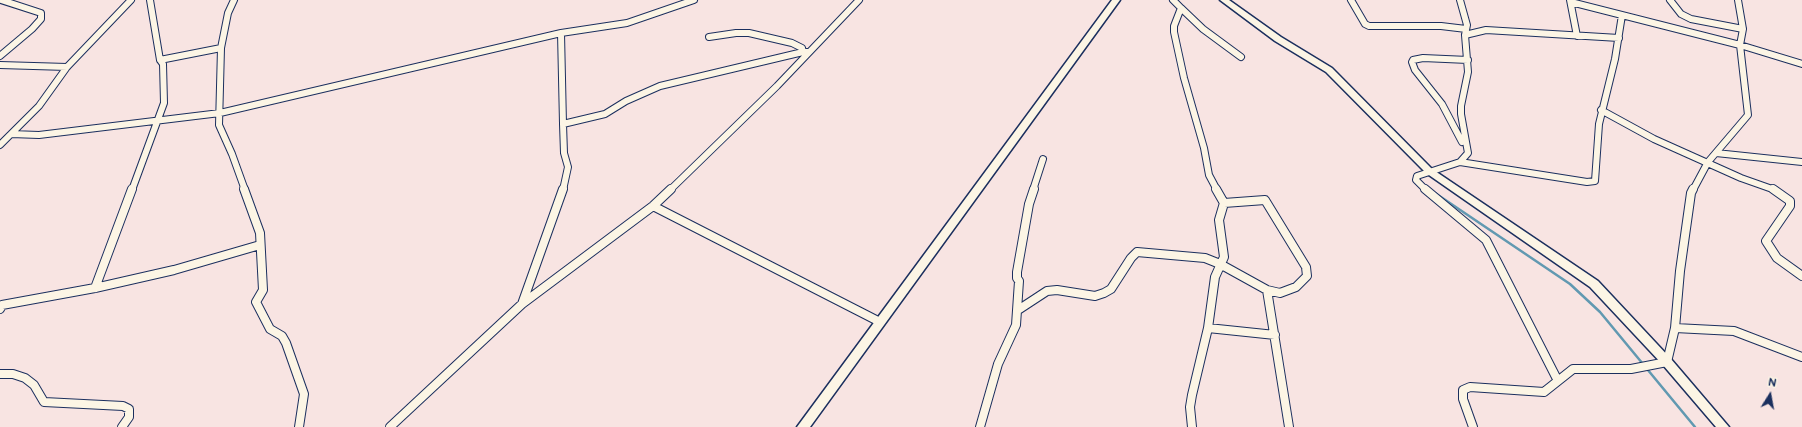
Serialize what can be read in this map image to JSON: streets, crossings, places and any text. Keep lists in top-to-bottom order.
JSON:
{
  "north": "top"
}
